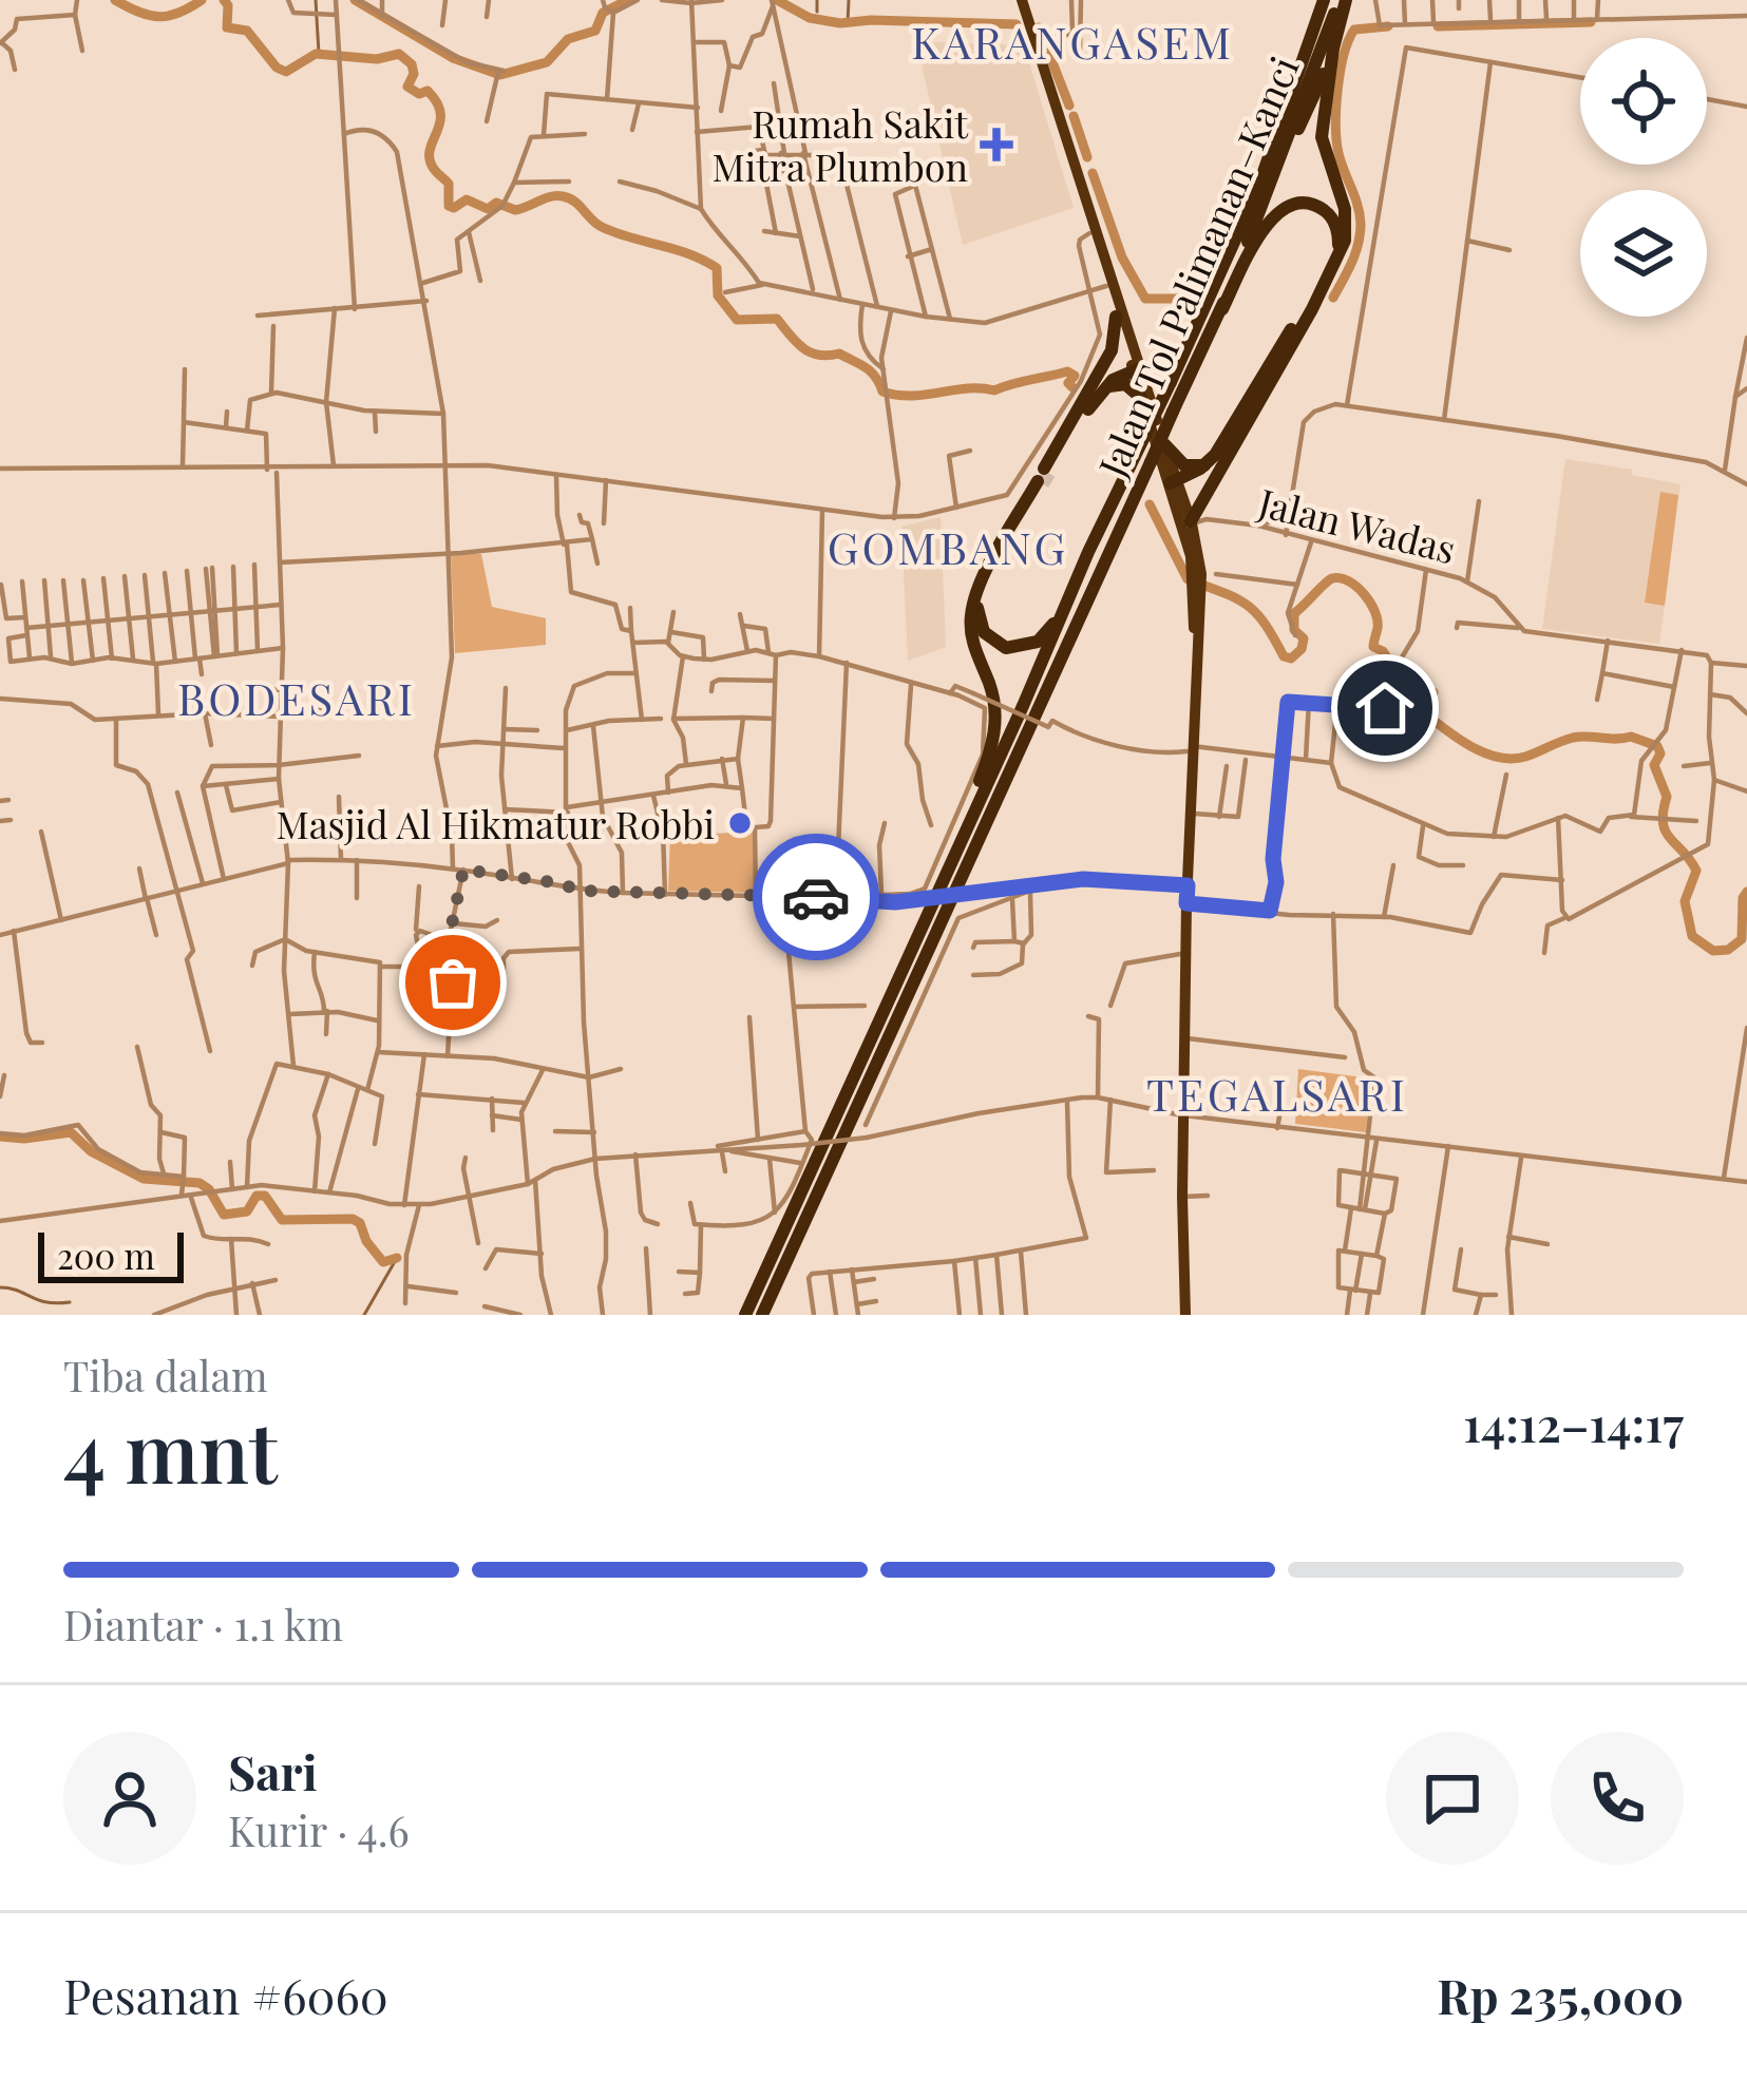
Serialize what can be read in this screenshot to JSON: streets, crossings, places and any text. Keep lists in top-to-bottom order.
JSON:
{
  "streets": {
    "highway": ["Jalan Tol Palimanan–Kanci"],
    "street": ["Jalan Wadas"]
  },
  "districts": [
    "KARANGASEM",
    "GOMBANG",
    "BODESARI",
    "TEGALSARI"
  ],
  "places": {
    "health": ["Rumah Sakit Mitra Plumbon"],
    "other": ["Masjid Al Hikmatur Robbi"]
  },
  "scale_bar": "200 m",
  "page": {
    "scale": "200 m",
    "heading": ["4 mnt", "Tiba dalam", "14:12–14:17"],
    "panel": [
      "Sari",
      "Kurir · 4.6",
      "Pesanan #6060",
      "Rp 235,000"
    ],
    "bar": "Diantar · 1.1 km"
  }
}
